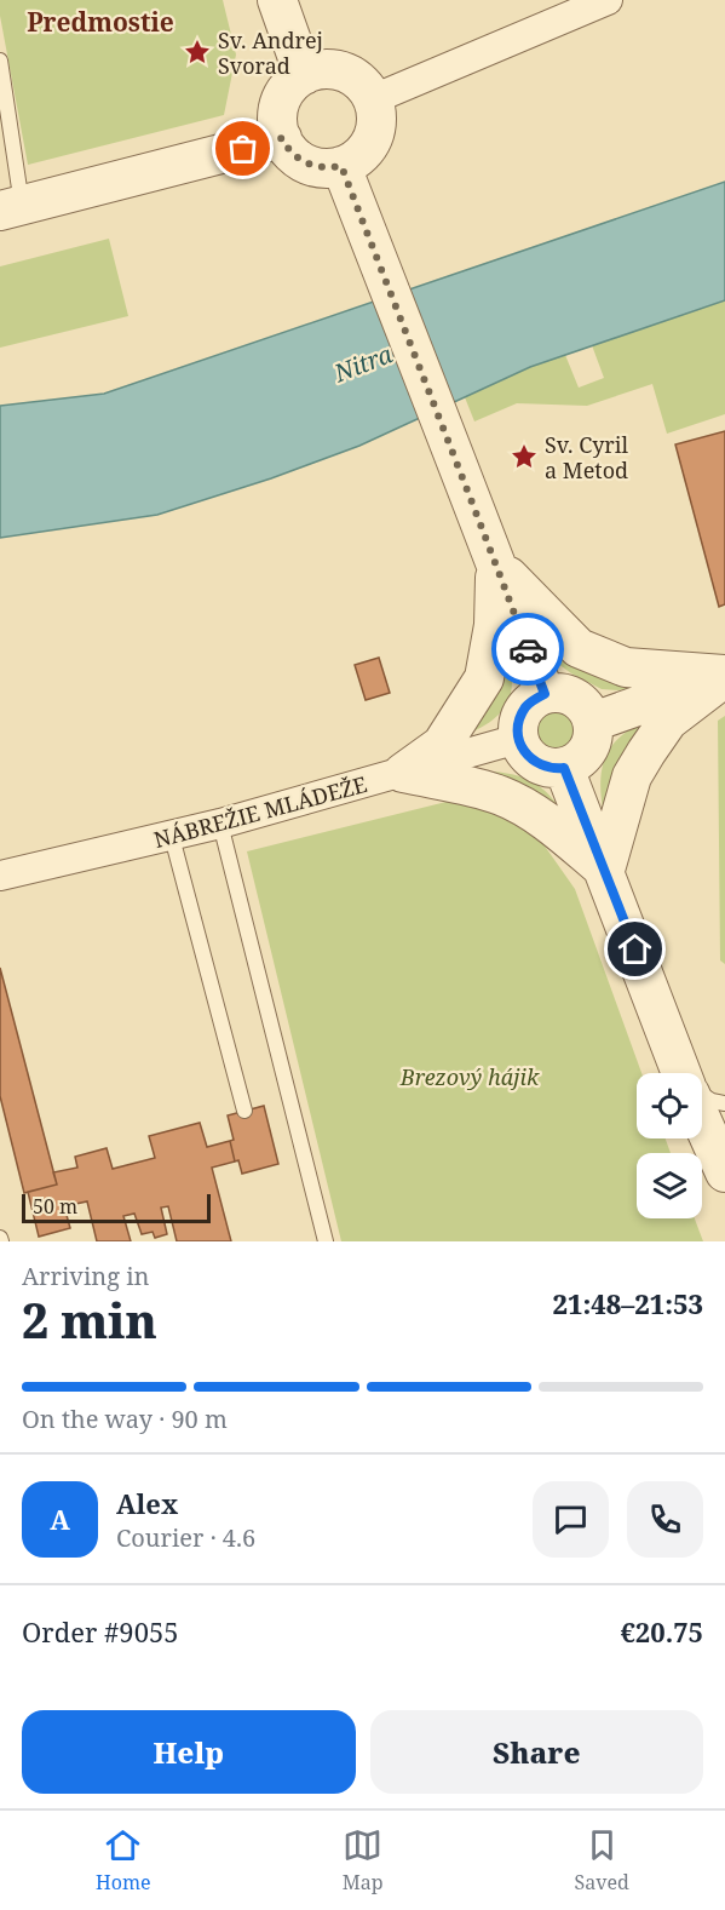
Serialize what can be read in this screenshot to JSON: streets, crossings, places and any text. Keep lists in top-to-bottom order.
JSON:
{
  "streets": {
    "street": ["NÁBREŽIE MLÁDEŽE"]
  },
  "districts": ["Predmostie"],
  "water": ["Nitra"],
  "parks": ["Brezový hájik"],
  "places": {
    "place": ["Sv. Andrej Svorad", "Sv. Cyril a Metod"]
  },
  "scale_bar": "50 m",
  "page": {
    "scale": "50 m",
    "heading": ["2 min", "Arriving in", "21:48–21:53"],
    "panel": [
      "Alex",
      "Courier · 4.6",
      "Order #9055",
      "€20.75"
    ],
    "bar": "On the way · 90 m",
    "round": "A",
    "buttons": ["Help", "Share"],
    "tabs": ["Home", "Map", "Saved"]
  }
}
